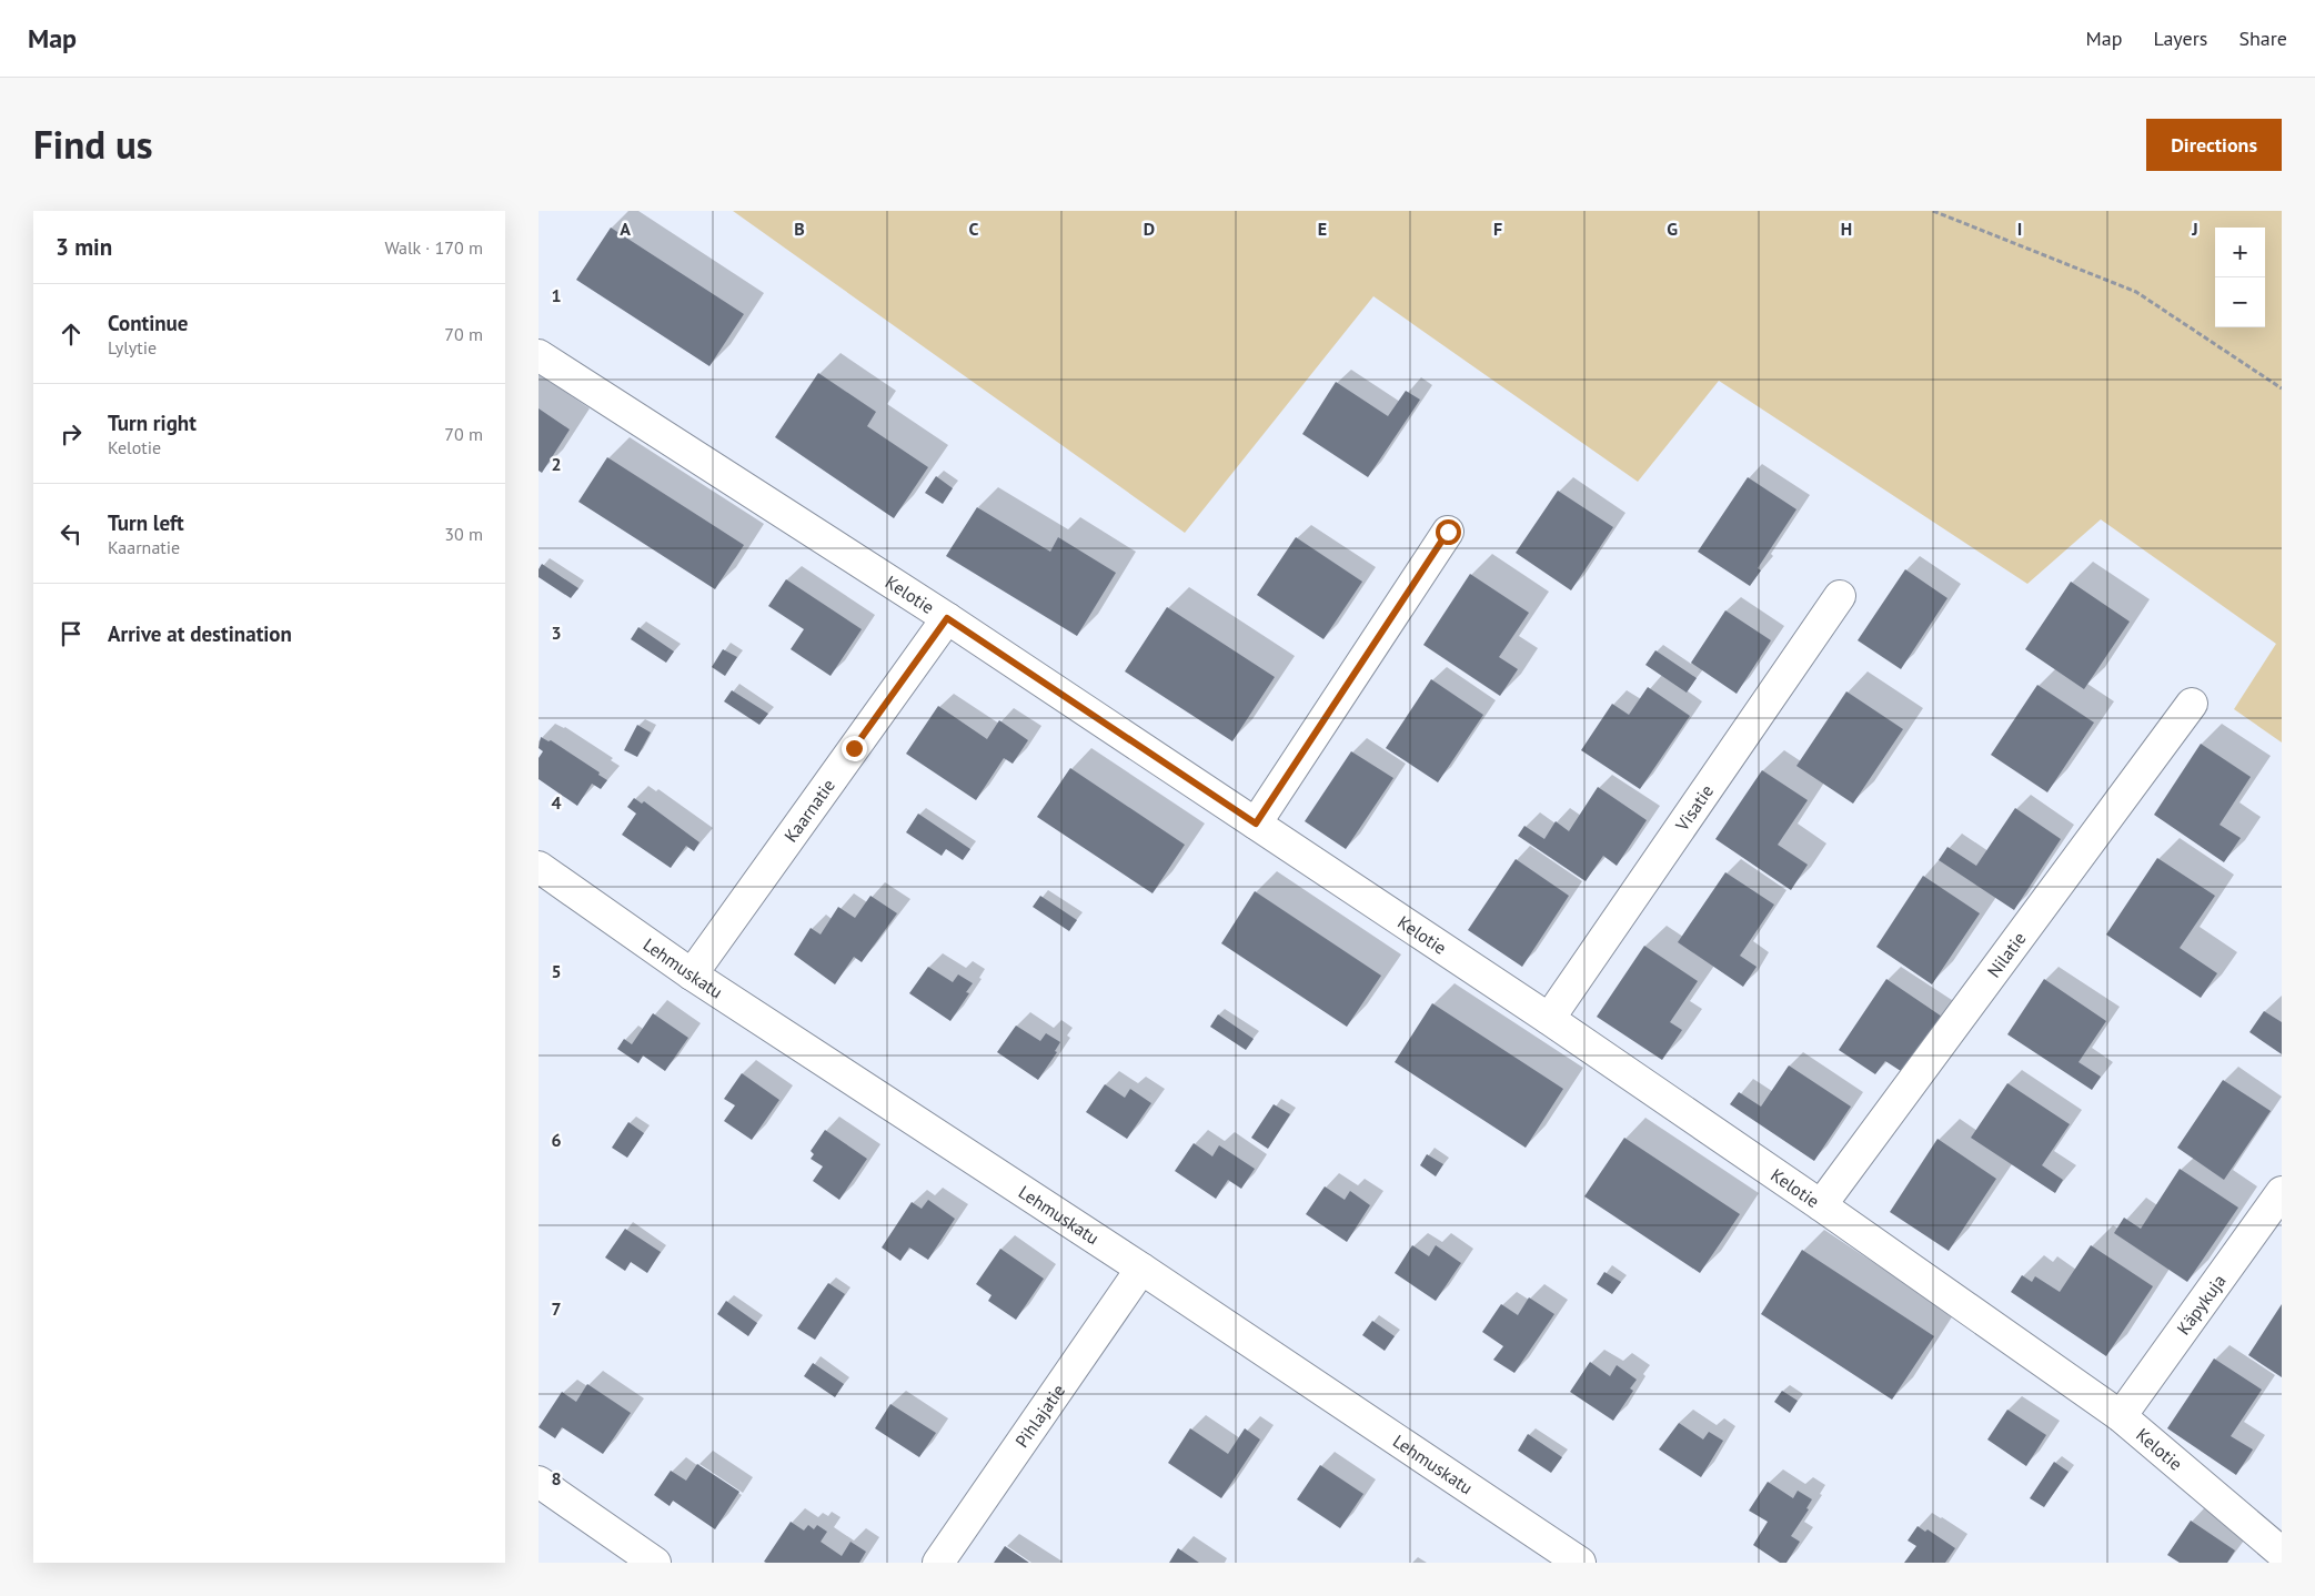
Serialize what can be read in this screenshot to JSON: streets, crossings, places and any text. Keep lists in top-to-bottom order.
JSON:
{
  "streets": {
    "street": [
      "Kelotie",
      "Visatie",
      "Kaarnatie",
      "Nilatie",
      "Lehmuskatu",
      "Käpykuja",
      "Pihlajatie"
    ]
  },
  "crossings": [
    ["Kelotie", "Visatie"],
    ["Kelotie", "Kaarnatie"],
    ["Kelotie", "Nilatie"],
    ["Kelotie", "Käpykuja"],
    ["Kaarnatie", "Lehmuskatu"],
    ["Lehmuskatu", "Pihlajatie"]
  ],
  "page": {
    "header": "Map",
    "nav": ["Map", "Layers", "Share"],
    "title": "Find us",
    "buttons": "Directions",
    "heading": ["3 min", "Walk · 170 m"],
    "map_buttons": ["+", "−"],
    "list": [
      ["Continue", "Lylytie", "70 m"],
      ["Turn right", "Kelotie", "70 m"],
      ["Turn left", "Kaarnatie", "30 m"],
      "Arrive at destination"
    ]
  },
  "grid": {
    "columns": [
      "A",
      "B",
      "C",
      "D",
      "E",
      "F",
      "G",
      "H",
      "I",
      "J"
    ],
    "rows": [
      "1",
      "2",
      "3",
      "4",
      "5",
      "6",
      "7",
      "8"
    ]
  }
}
